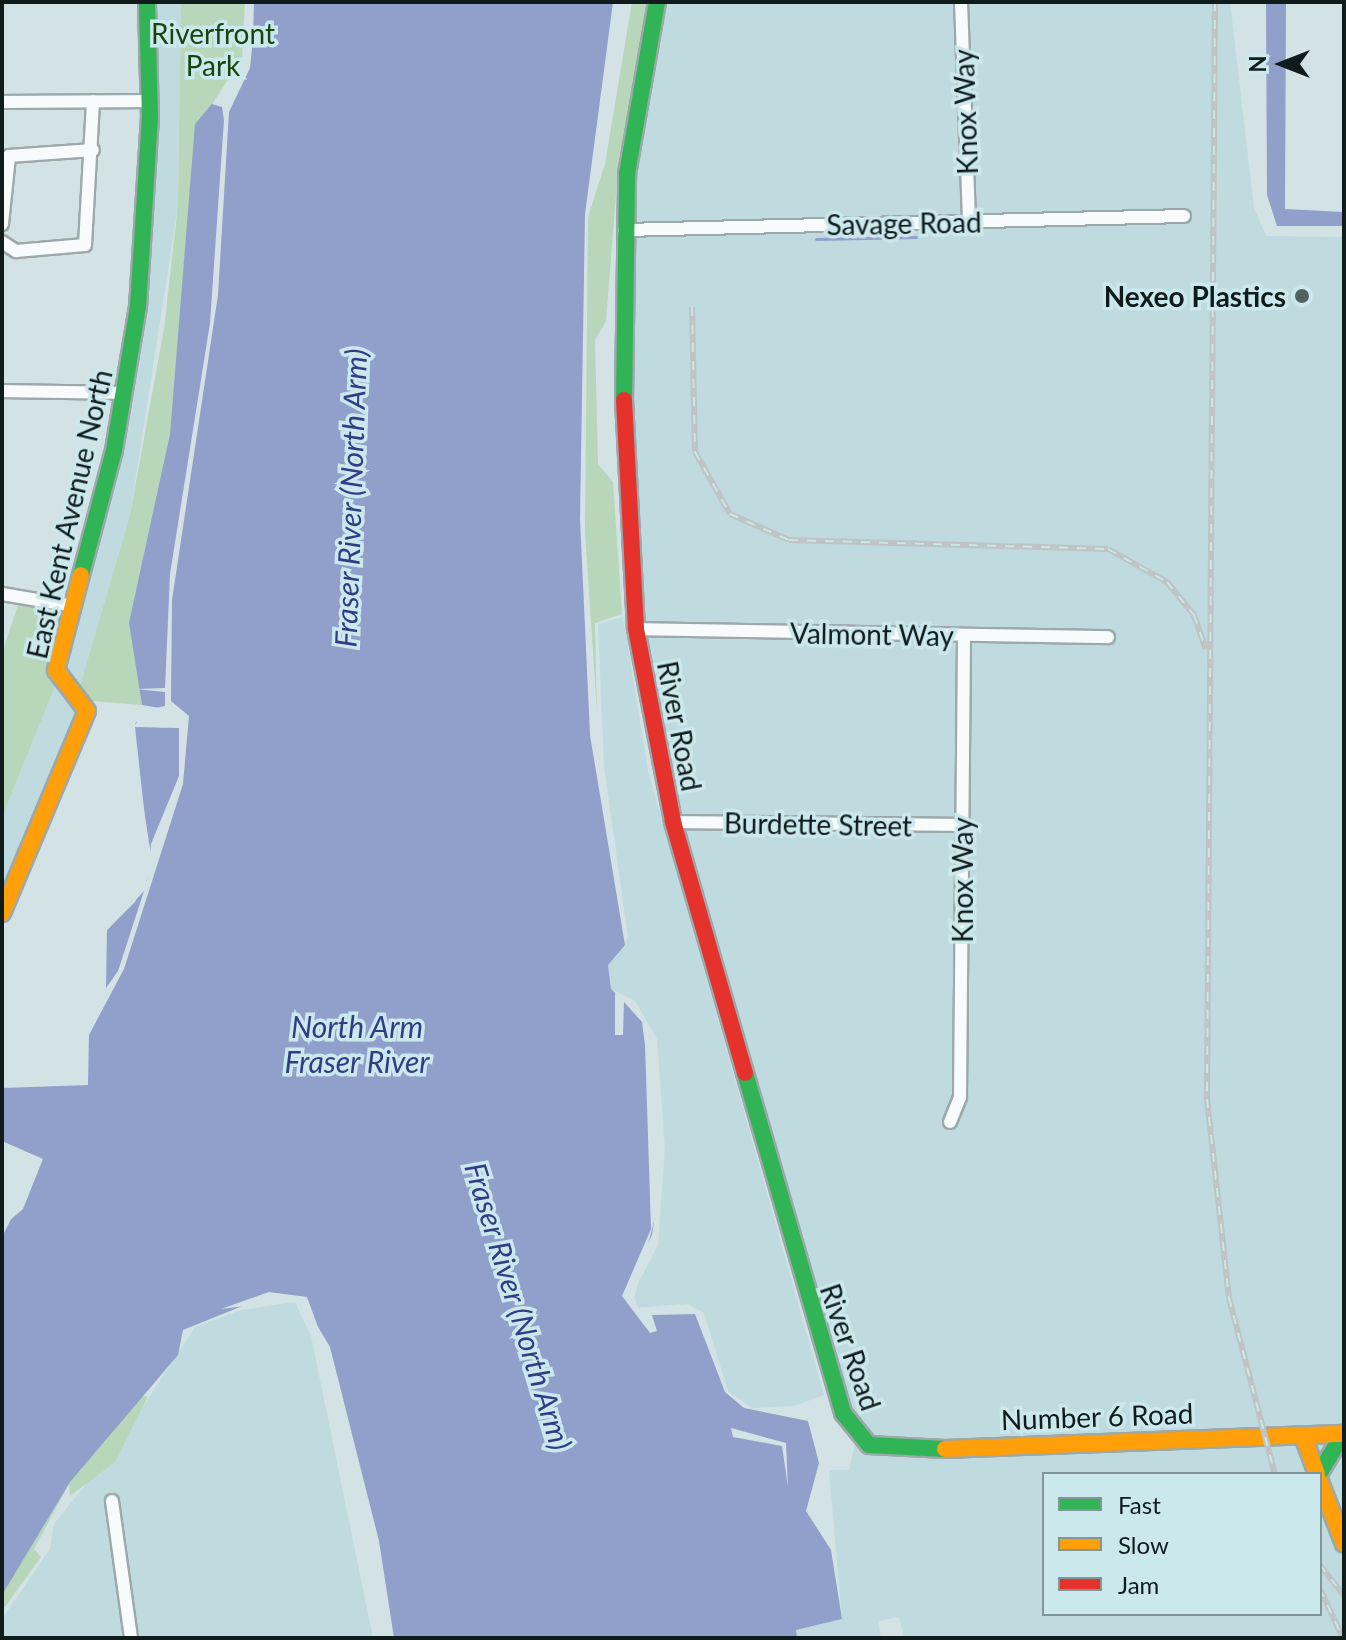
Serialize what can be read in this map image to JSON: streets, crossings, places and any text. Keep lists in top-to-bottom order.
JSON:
{
  "streets": {
    "street": [
      "Knox Way",
      "Savage Road",
      "East Kent Avenue North",
      "Valmont Way",
      "River Road",
      "Burdette Street",
      "Number 6 Road"
    ]
  },
  "crossings": [
    ["Knox Way", "Savage Road"],
    ["Knox Way", "Valmont Way"],
    ["Knox Way", "Burdette Street"],
    ["Savage Road", "River Road"],
    ["Valmont Way", "River Road"],
    ["River Road", "Burdette Street"],
    ["River Road", "Number 6 Road"]
  ],
  "water": ["Fraser River (North Arm)", "North Arm Fraser River"],
  "parks": ["Riverfront Park"],
  "places": ["Nexeo Plastics"],
  "legend": ["Fast", "Slow", "Jam"],
  "north": "left"
}
